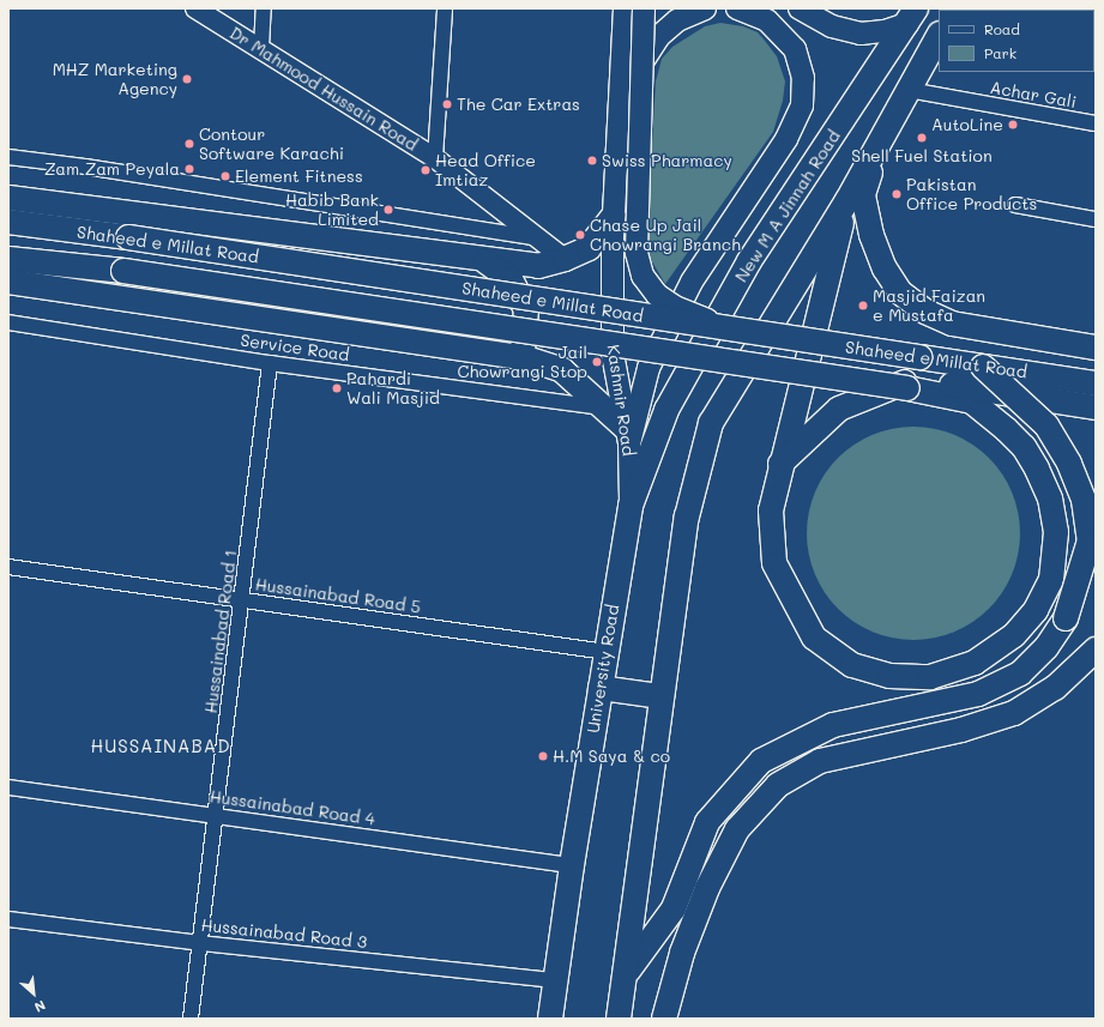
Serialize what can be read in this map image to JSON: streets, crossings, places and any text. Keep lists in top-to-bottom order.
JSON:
{
  "streets": {
    "main road": [
      "New M A Jinnah Road",
      "Shaheed e Millat Road",
      "Kashmir Road",
      "University Road"
    ],
    "street": [
      "Dr Mahmood Hussain Road",
      "Achar Gali",
      "Service Road",
      "Hussainabad Road 5",
      "Hussainabad Road 1",
      "Hussainabad Road 4",
      "Hussainabad Road 3"
    ]
  },
  "crossings": [
    ["New M A Jinnah Road", "University Road"],
    ["Service Road", "Hussainabad Road 1"],
    ["Kashmir Road", "University Road"],
    ["Hussainabad Road 5", "Hussainabad Road 1"],
    ["Hussainabad Road 5", "University Road"],
    ["Hussainabad Road 1", "Hussainabad Road 4"],
    ["Hussainabad Road 1", "Hussainabad Road 3"],
    ["University Road", "Hussainabad Road 4"],
    ["University Road", "Hussainabad Road 3"]
  ],
  "districts": ["HUSSAINABAD"],
  "places": [
    "MHZ Marketing Agency",
    "The Car Extras",
    "AutoLine",
    "Shell Fuel Station",
    "Contour Software Karachi",
    "Swiss Pharmacy",
    "Zam Zam Peyala",
    "Head Office Imtiaz",
    "Element Fitness",
    "Pakistan Office Products",
    "Habib Bank Limited",
    "Chase Up Jail Chowrangi Branch",
    "Masjid Faizan e Mustafa",
    "Jail Chowrangi Stop",
    "Pahardi Wali Masjid",
    "H.M Saya & co"
  ],
  "legend": ["Road", "Park"],
  "north": "bottom right"
}
